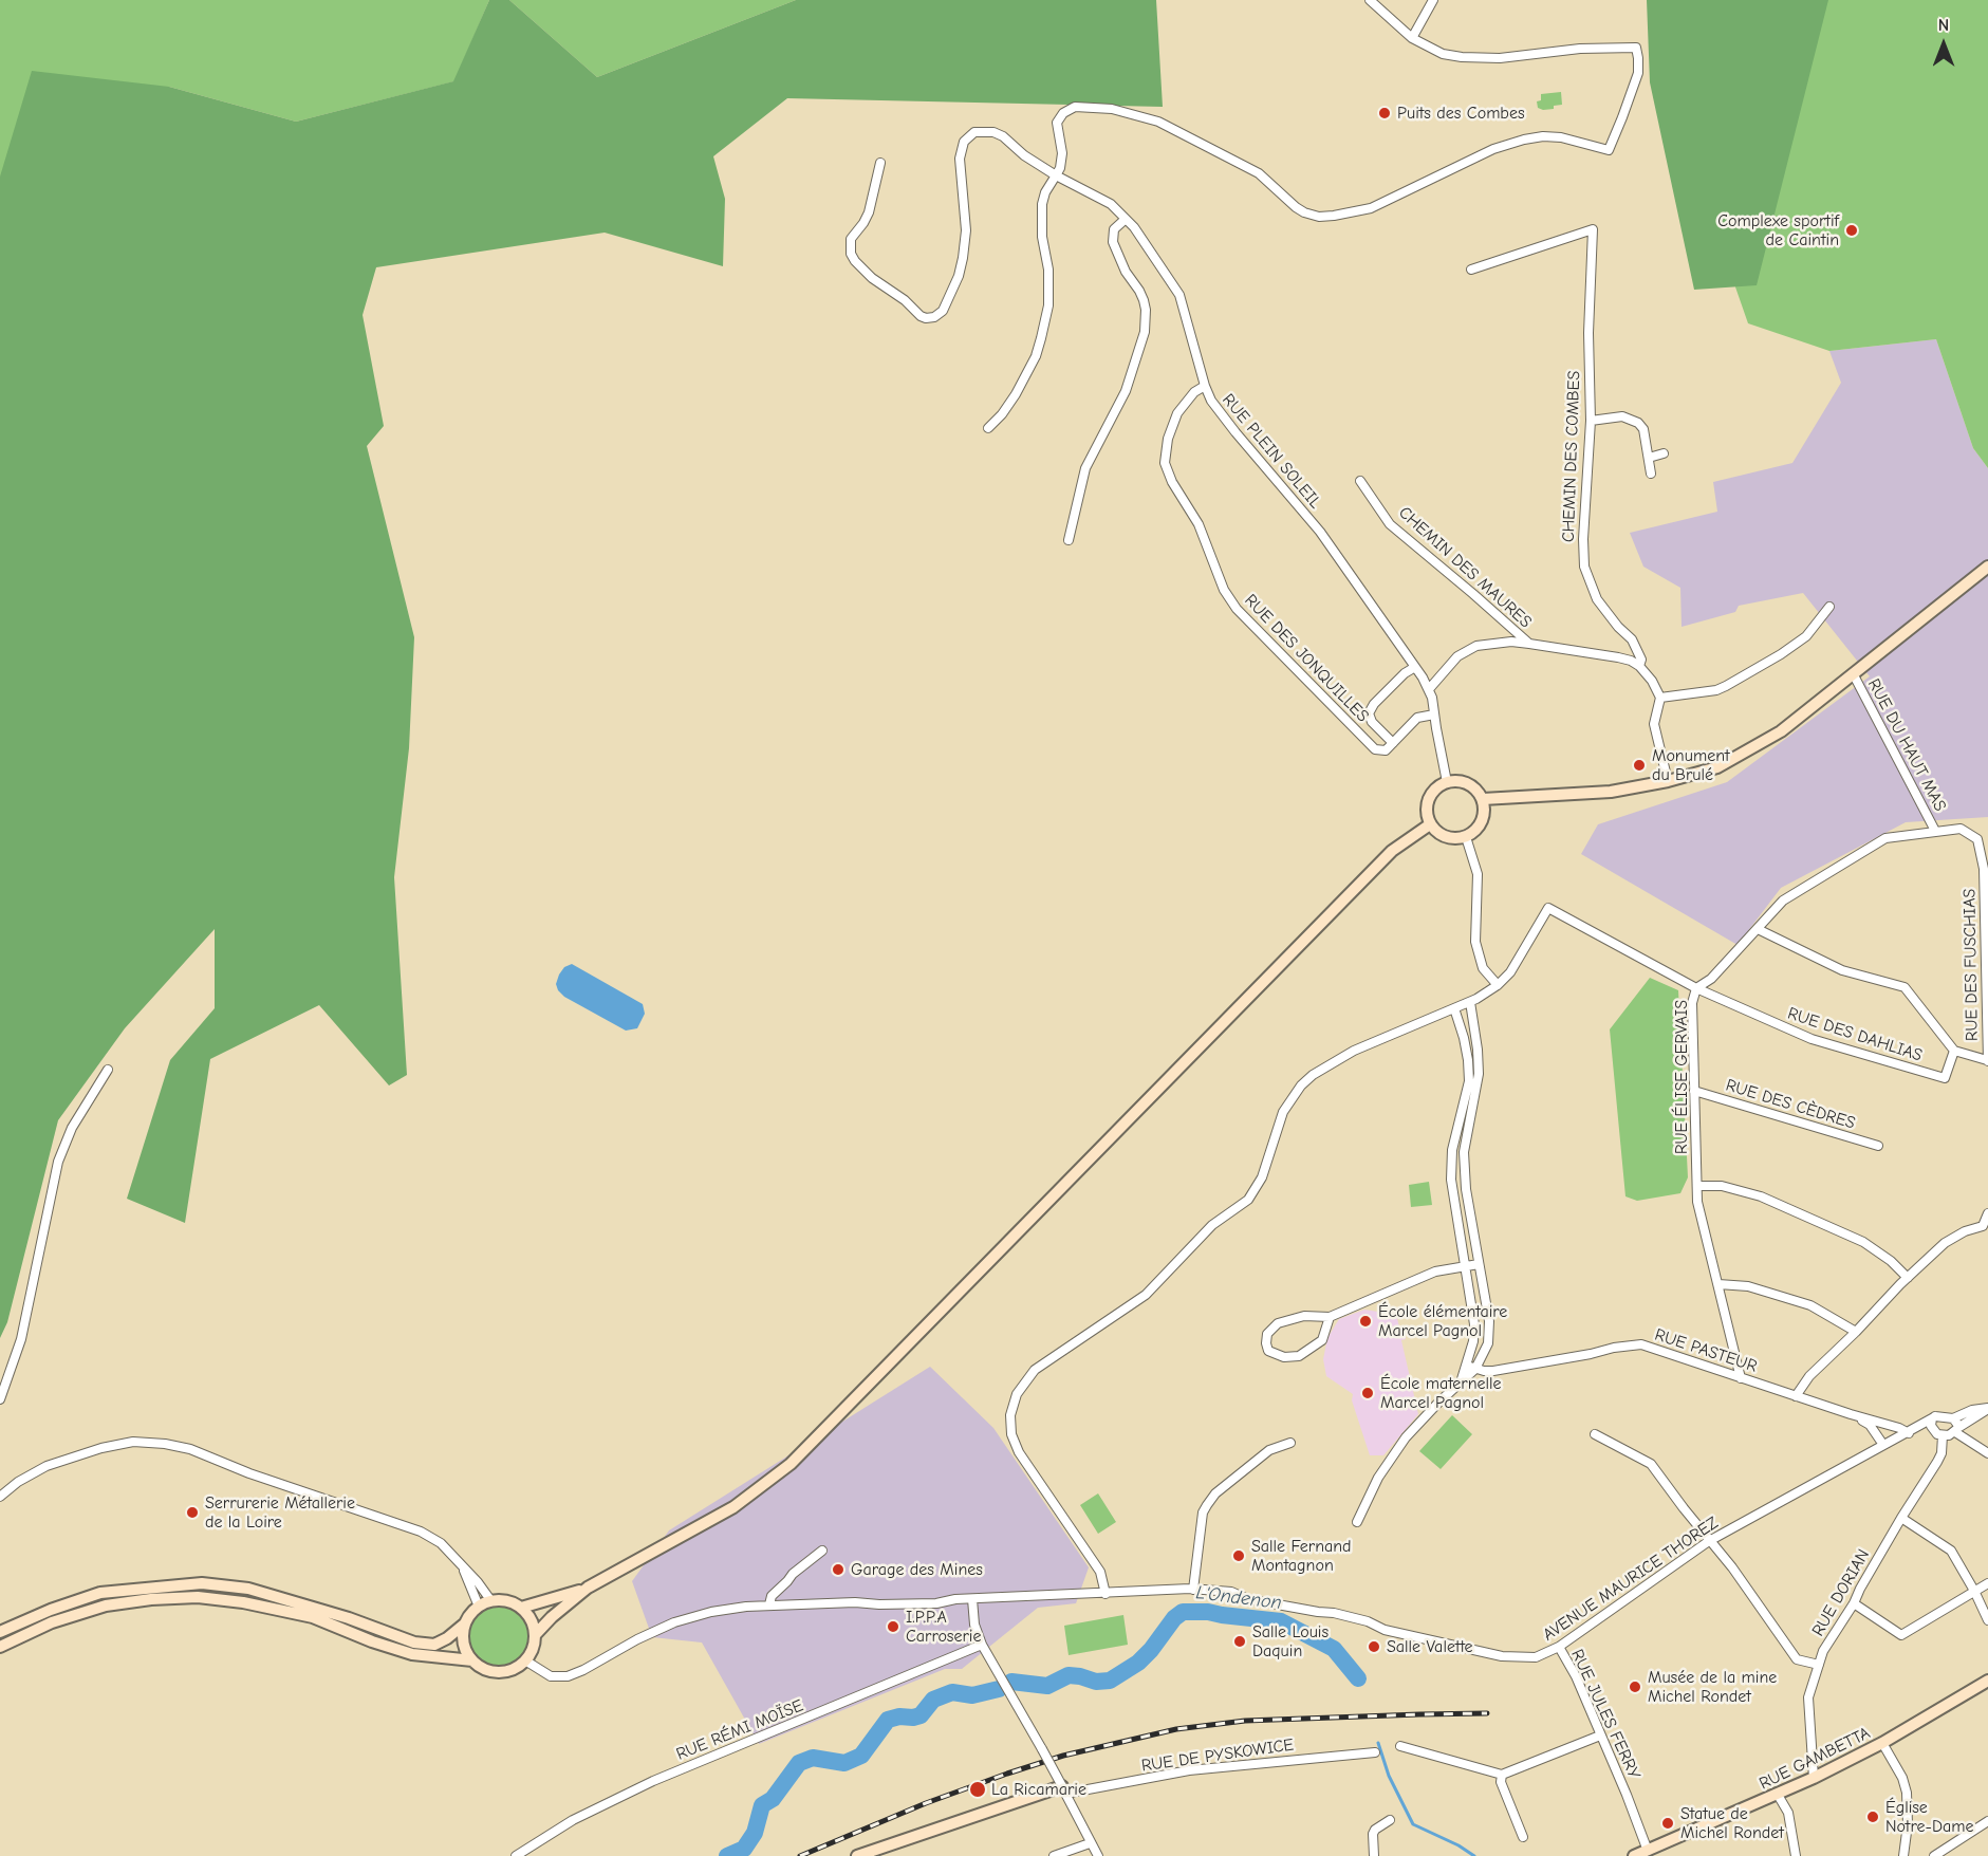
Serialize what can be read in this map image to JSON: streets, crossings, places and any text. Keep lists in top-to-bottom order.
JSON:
{
  "streets": {
    "main road": ["RUE GAMBETTA"],
    "street": [
      "RUE PLEIN SOLEIL",
      "CHEMIN DES COMBES",
      "CHEMIN DES MAURES",
      "RUE DES JONQUILLES",
      "RUE DU HAUT MAS",
      "RUE DES FUSCHIAS",
      "RUE DES DAHLIAS",
      "RUE ÉLISE GERVAIS",
      "RUE DES CÈDRES",
      "RUE PASTEUR",
      "AVENUE MAURICE THOREZ",
      "RUE DORIAN",
      "RUE JULES FERRY",
      "RUE RÉMI MOÏSE",
      "RUE DE PYSKOWICE"
    ]
  },
  "crossings": [
    ["RUE PLEIN SOLEIL", "RUE DES JONQUILLES"],
    ["CHEMIN DES COMBES", "CHEMIN DES MAURES"],
    ["RUE DU HAUT MAS", "RUE ÉLISE GERVAIS"],
    ["RUE DES FUSCHIAS", "RUE ÉLISE GERVAIS"],
    ["RUE DES DAHLIAS", "RUE ÉLISE GERVAIS"],
    ["RUE ÉLISE GERVAIS", "RUE DES CÈDRES"],
    ["RUE ÉLISE GERVAIS", "RUE PASTEUR"],
    ["RUE PASTEUR", "AVENUE MAURICE THOREZ"],
    ["AVENUE MAURICE THOREZ", "RUE JULES FERRY"],
    ["RUE DORIAN", "RUE GAMBETTA"],
    ["RUE JULES FERRY", "RUE GAMBETTA"]
  ],
  "water": ["L'Ondenon"],
  "places": [
    "Puits des Combes",
    "Complexe sportif de Caintin",
    "Monument du Brulé",
    "École élémentaire Marcel Pagnol",
    "École maternelle Marcel Pagnol",
    "Serrurerie Métallerie de la Loire",
    "Salle Fernand Montagnon",
    "Garage des Mines",
    "I.P.P.A Carroserie",
    "Salle Louis Daquin",
    "Salle Valette",
    "Musée de la mine Michel Rondet",
    "La Ricamarie",
    "Église Notre-Dame",
    "Statue de Michel Rondet"
  ],
  "north": "top"
}
